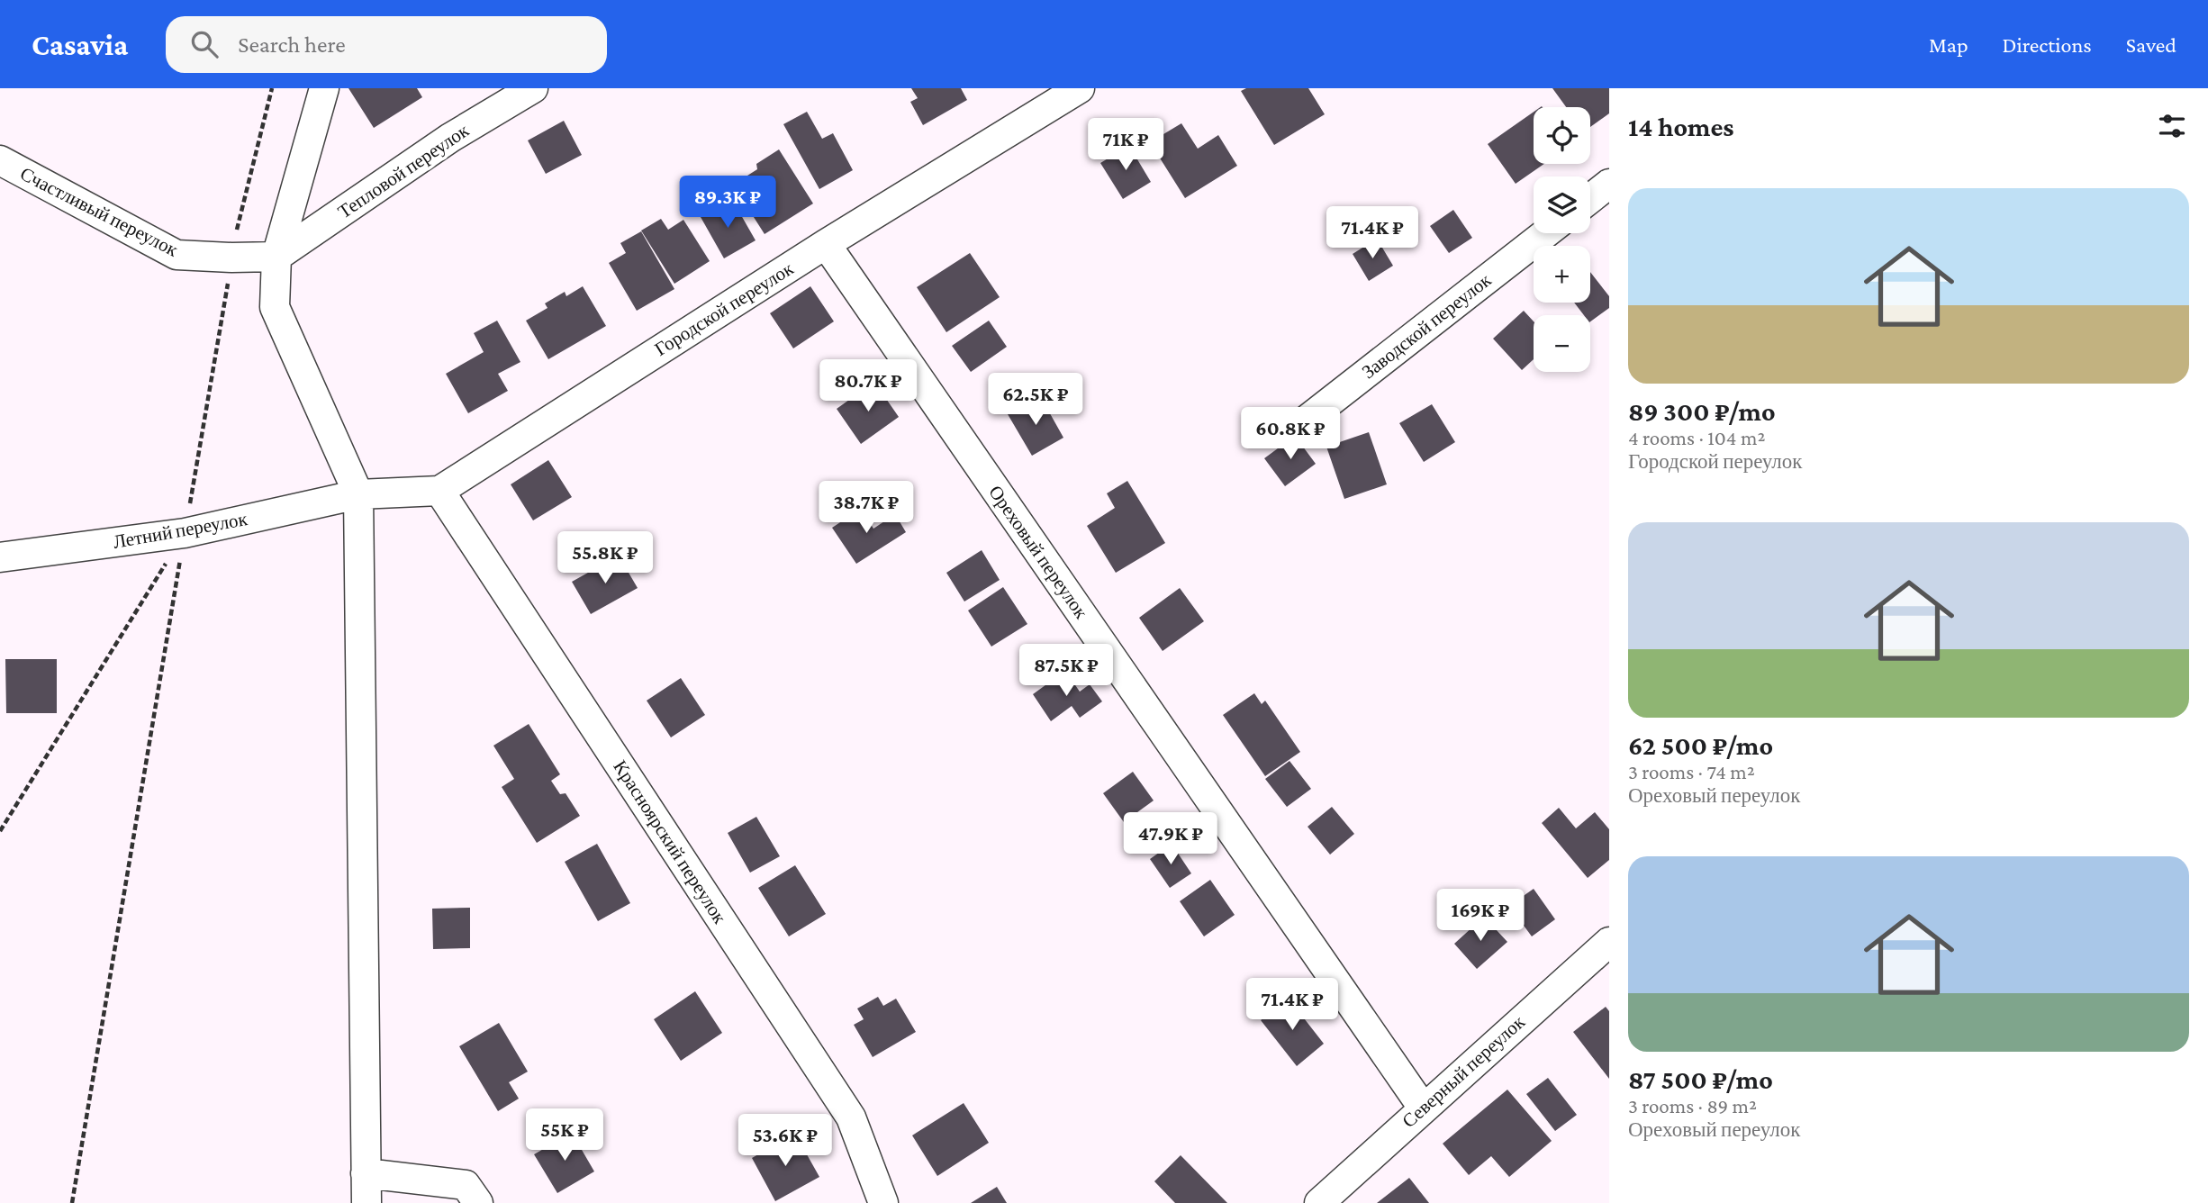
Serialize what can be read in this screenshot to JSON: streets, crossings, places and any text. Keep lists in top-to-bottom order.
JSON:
{
  "streets": {
    "street": [
      "Тепловой переулок",
      "Счастливый переулок",
      "Городской переулок",
      "Заводской переулок",
      "Летний переулок",
      "Ореховый переулок",
      "Красноярский переулок",
      "Северный переулок"
    ]
  },
  "crossings": [
    ["Тепловой переулок", "Счастливый переулок"],
    ["Городской переулок", "Летний переулок"],
    ["Городской переулок", "Ореховый переулок"],
    ["Городской переулок", "Красноярский переулок"],
    ["Ореховый переулок", "Северный переулок"]
  ],
  "page": {
    "header": "Casavia",
    "search": "Search here",
    "nav": ["Map", "Directions", "Saved"],
    "heading": "14 homes",
    "map_buttons": ["+", "−"],
    "price": [
      "71K ₽",
      "89.3K ₽",
      "71.4K ₽",
      "80.7K ₽",
      "62.5K ₽",
      "60.8K ₽",
      "38.7K ₽",
      "55.8K ₽",
      "87.5K ₽",
      "47.9K ₽",
      "169K ₽",
      "71.4K ₽",
      "55K ₽",
      "53.6K ₽"
    ],
    "list": [
      {
        "name": "89 300 ₽/mo",
        "note": "4 rooms · 104 m² · Городской переулок"
      },
      {
        "name": "62 500 ₽/mo",
        "note": "3 rooms · 74 m² · Ореховый переулок"
      },
      {
        "name": "87 500 ₽/mo",
        "note": "3 rooms · 89 m² · Ореховый переулок"
      }
    ]
  }
}
